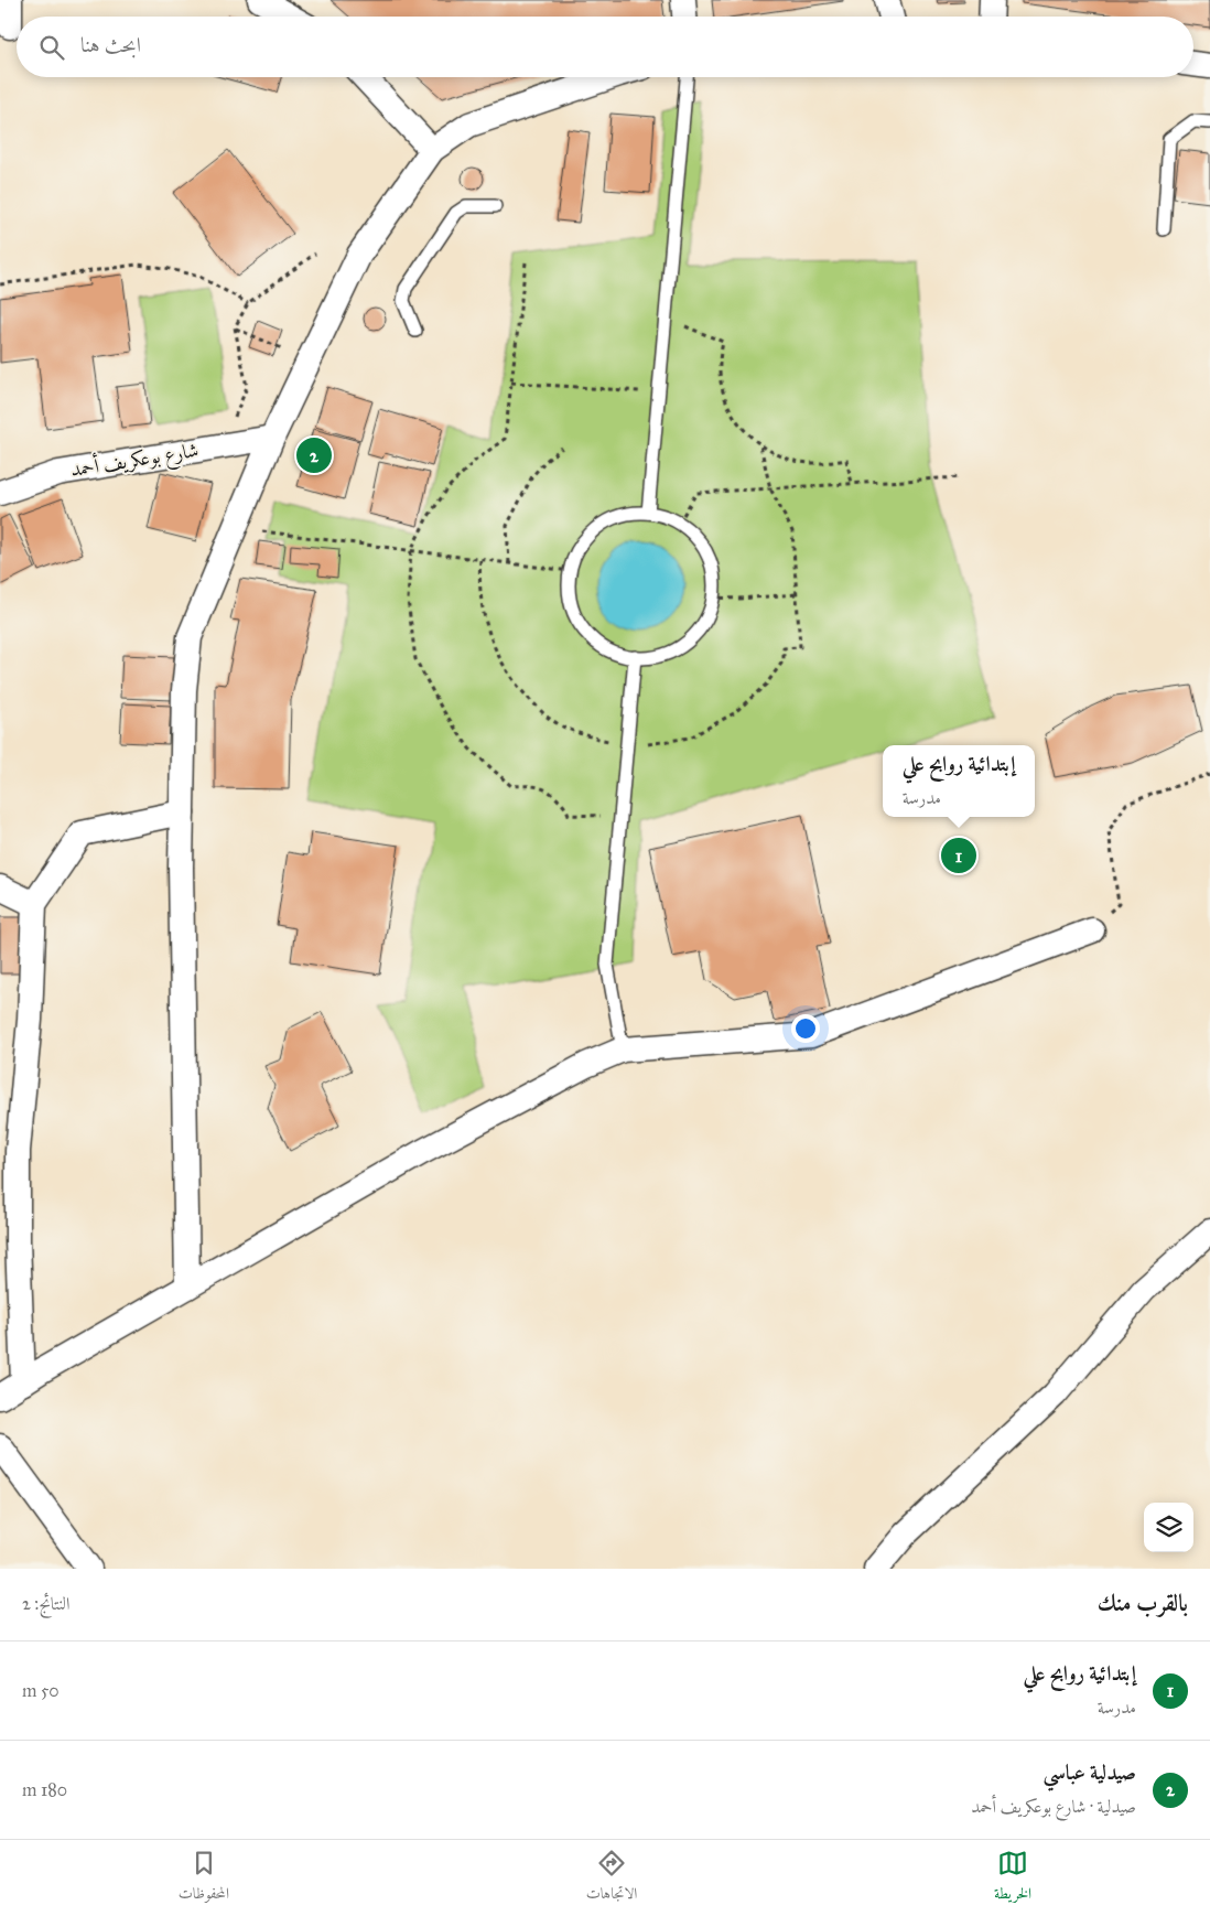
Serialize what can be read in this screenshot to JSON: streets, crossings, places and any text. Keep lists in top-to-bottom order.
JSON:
{
  "streets": {
    "street": ["شارع بوعكريف أحمد"]
  },
  "page": {
    "search": "ابحث هنا",
    "pins": ["2", "1"],
    "popup": ["إبتدائية روابح علي", "مدرسة"],
    "heading": ["بالقرب منك", "النتائج: 2"],
    "list": [
      {
        "mark": "1",
        "name": "إبتدائية روابح علي",
        "note": "مدرسة",
        "value": "50 m"
      },
      {
        "mark": "2",
        "name": "صيدلية عباسي",
        "note": "صيدلية · شارع بوعكريف أحمد",
        "value": "180 m"
      }
    ],
    "nav": ["الخريطة", "الاتجاهات", "المحفوظات"]
  }
}
